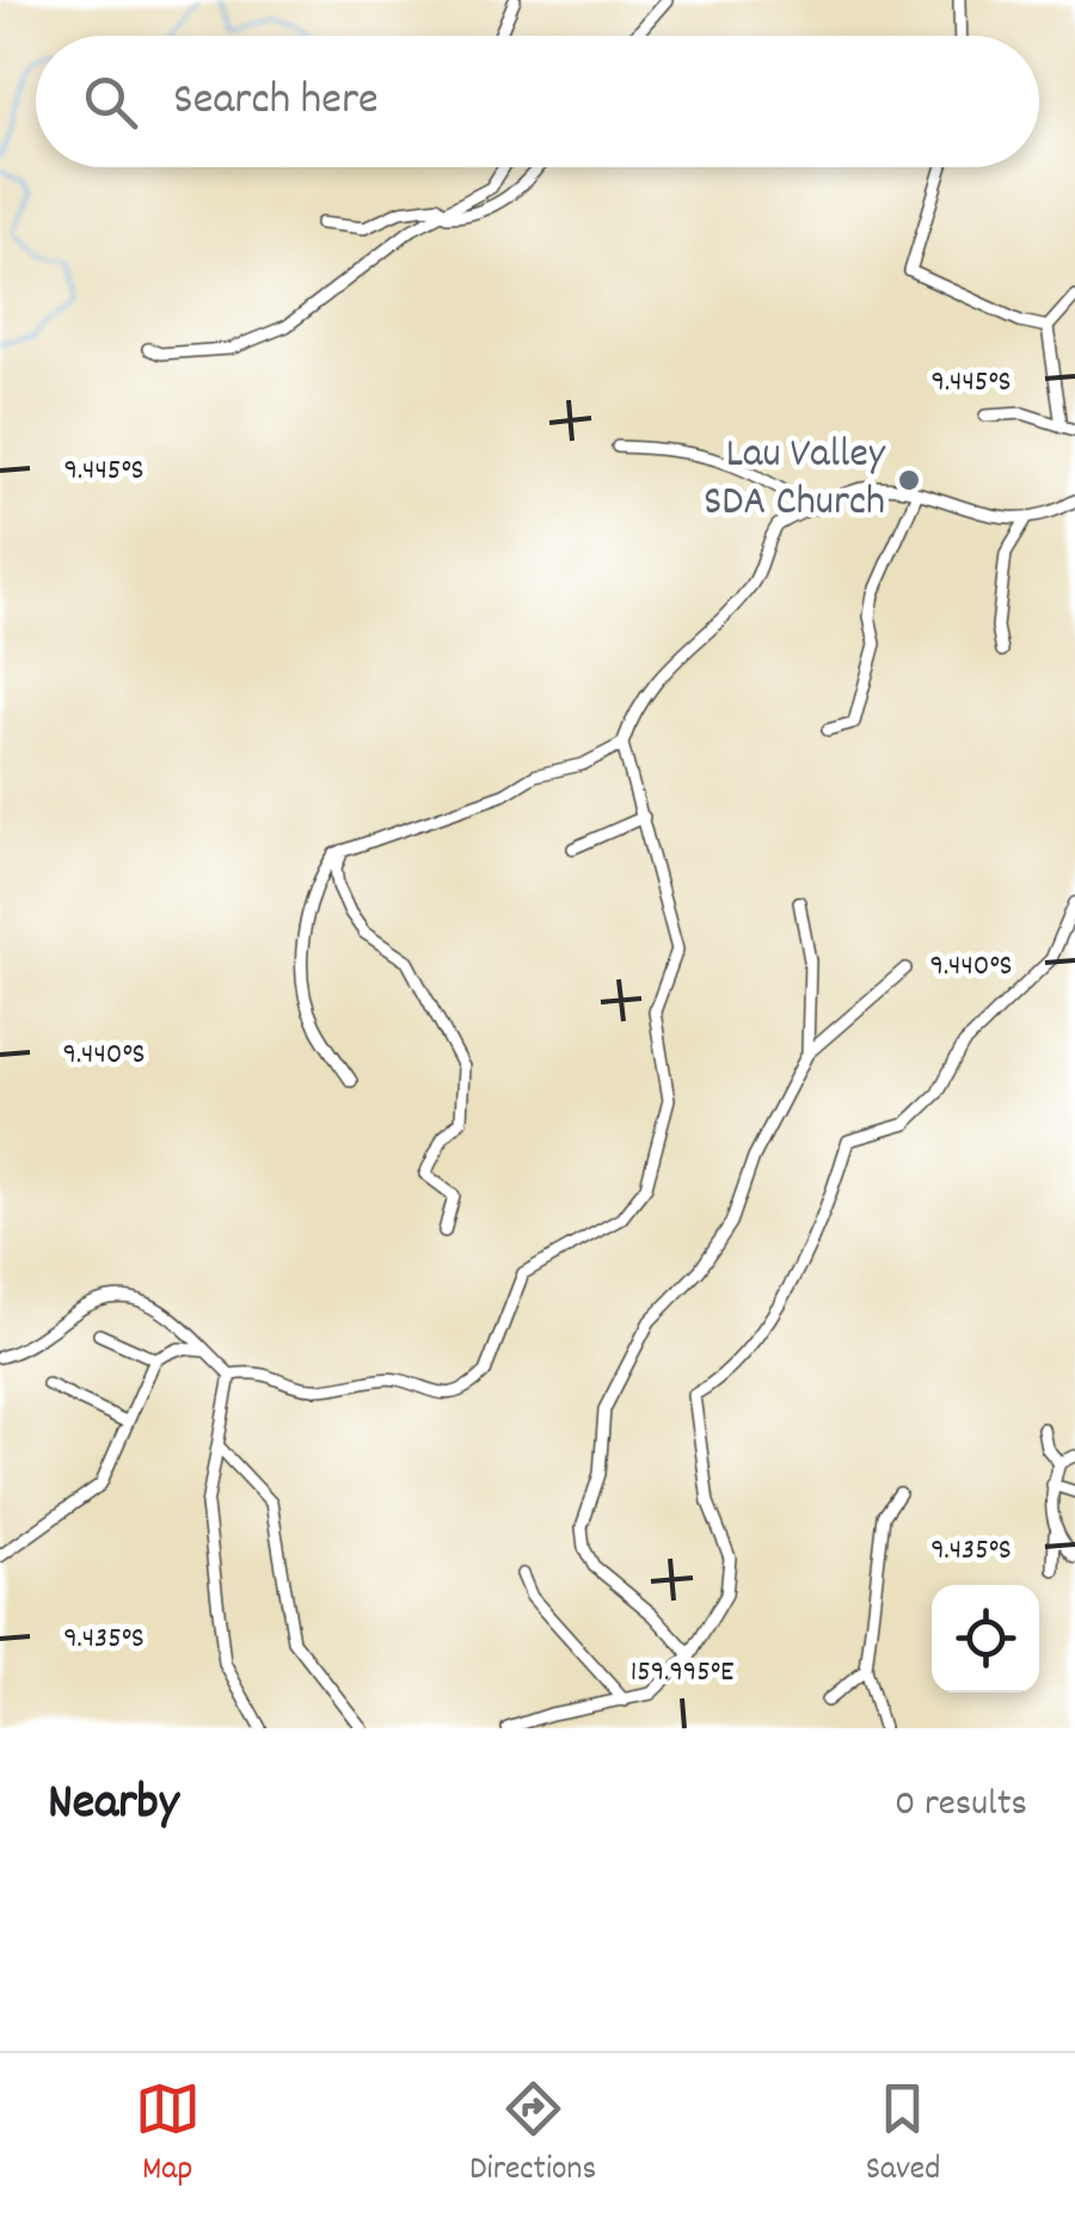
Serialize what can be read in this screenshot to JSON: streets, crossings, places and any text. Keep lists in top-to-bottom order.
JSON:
{
  "places": ["Lau Valley SDA Church"],
  "page": {
    "search": "Search here",
    "heading": ["Nearby", "0 results"],
    "nav": ["Map", "Directions", "Saved"]
  },
  "coordinates": [
    "9.445°S",
    "9.440°S",
    "9.435°S",
    "159.995°E"
  ]
}
